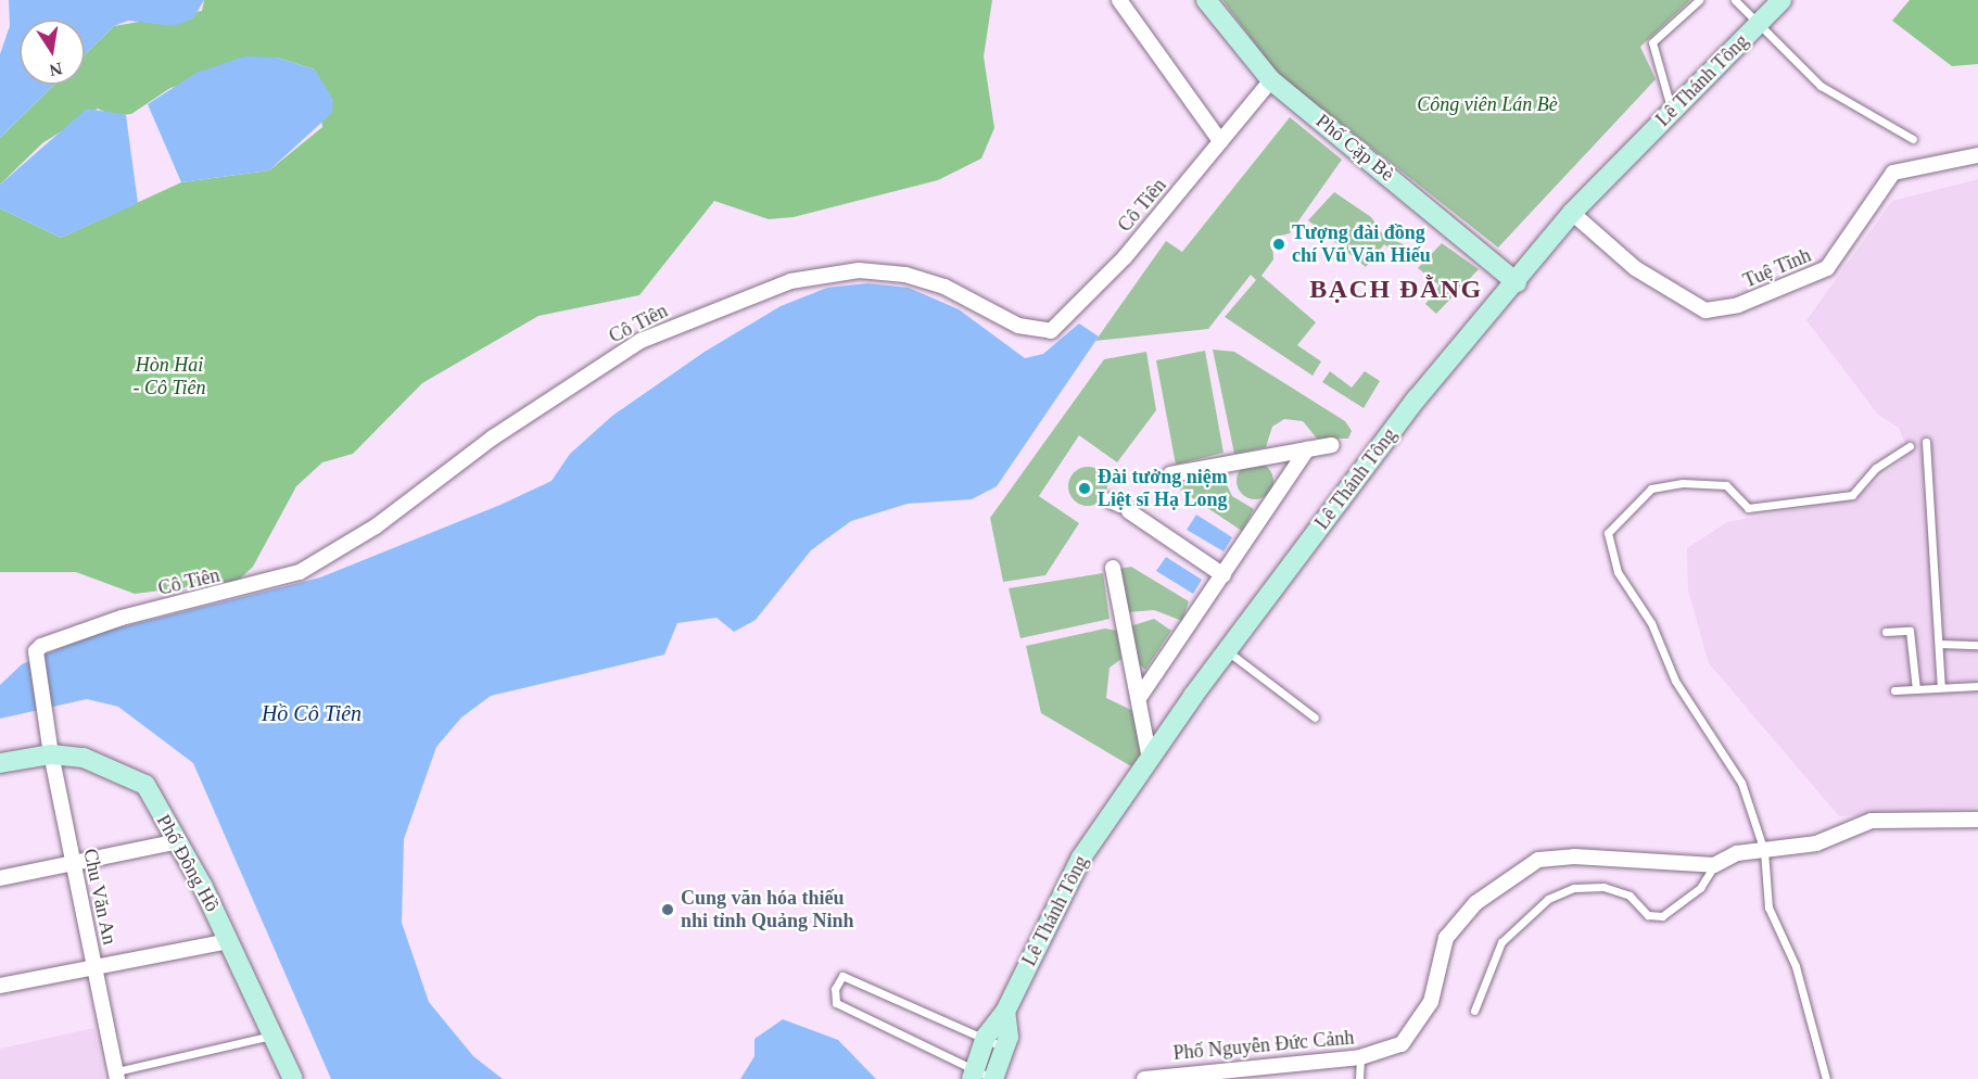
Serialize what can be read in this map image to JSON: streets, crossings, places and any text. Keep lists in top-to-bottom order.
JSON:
{
  "streets": {
    "main road": ["Lê Thánh Tông", "Phố Cặp Bè", "Phố Đông Hồ"],
    "street": [
      "Cô Tiên",
      "Tuệ Tĩnh",
      "Chu Văn An",
      "Phố Nguyễn Đức Cảnh"
    ]
  },
  "crossings": [
    ["Lê Thánh Tông", "Phố Cặp Bè"],
    ["Lê Thánh Tông", "Tuệ Tĩnh"],
    ["Phố Cặp Bè", "Cô Tiên"],
    ["Cô Tiên", "Chu Văn An"],
    ["Phố Đông Hồ", "Chu Văn An"]
  ],
  "districts": ["BẠCH ĐẰNG"],
  "water": ["Hồ Cô Tiên"],
  "parks": ["Công viên Lán Bè", "Hòn Hai - Cô Tiên"],
  "places": ["Tượng đài đồng chí Vũ Văn Hiếu", "Đài tưởng niệm Liệt sĩ Hạ Long", "Cung văn hóa thiếu nhi tỉnh Quảng Ninh"],
  "north": "bottom"
}
